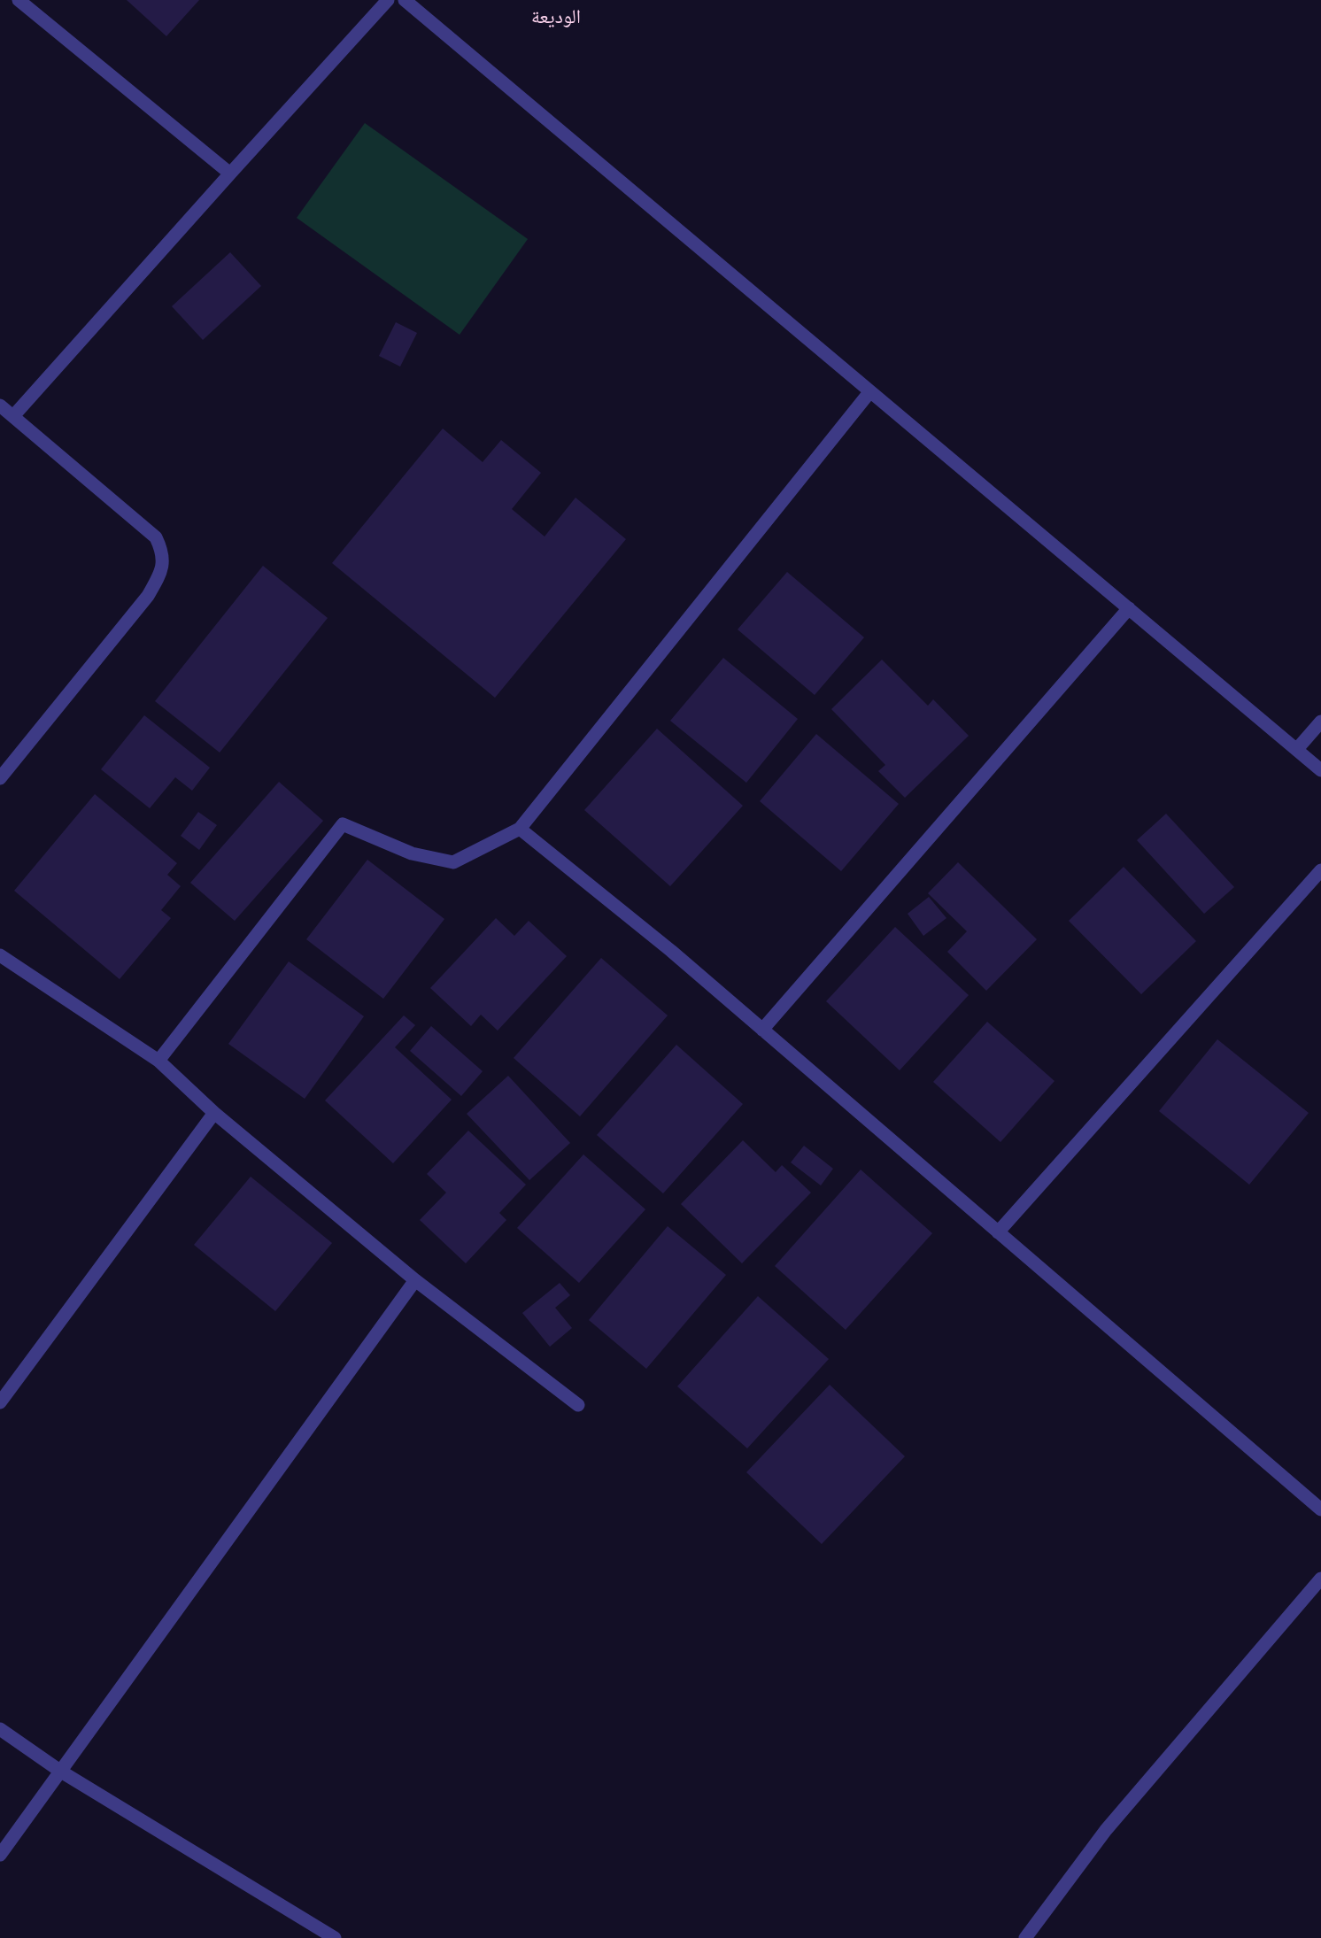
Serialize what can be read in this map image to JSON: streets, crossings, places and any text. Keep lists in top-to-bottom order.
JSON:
{
  "districts": ["الوديعة"]
}
